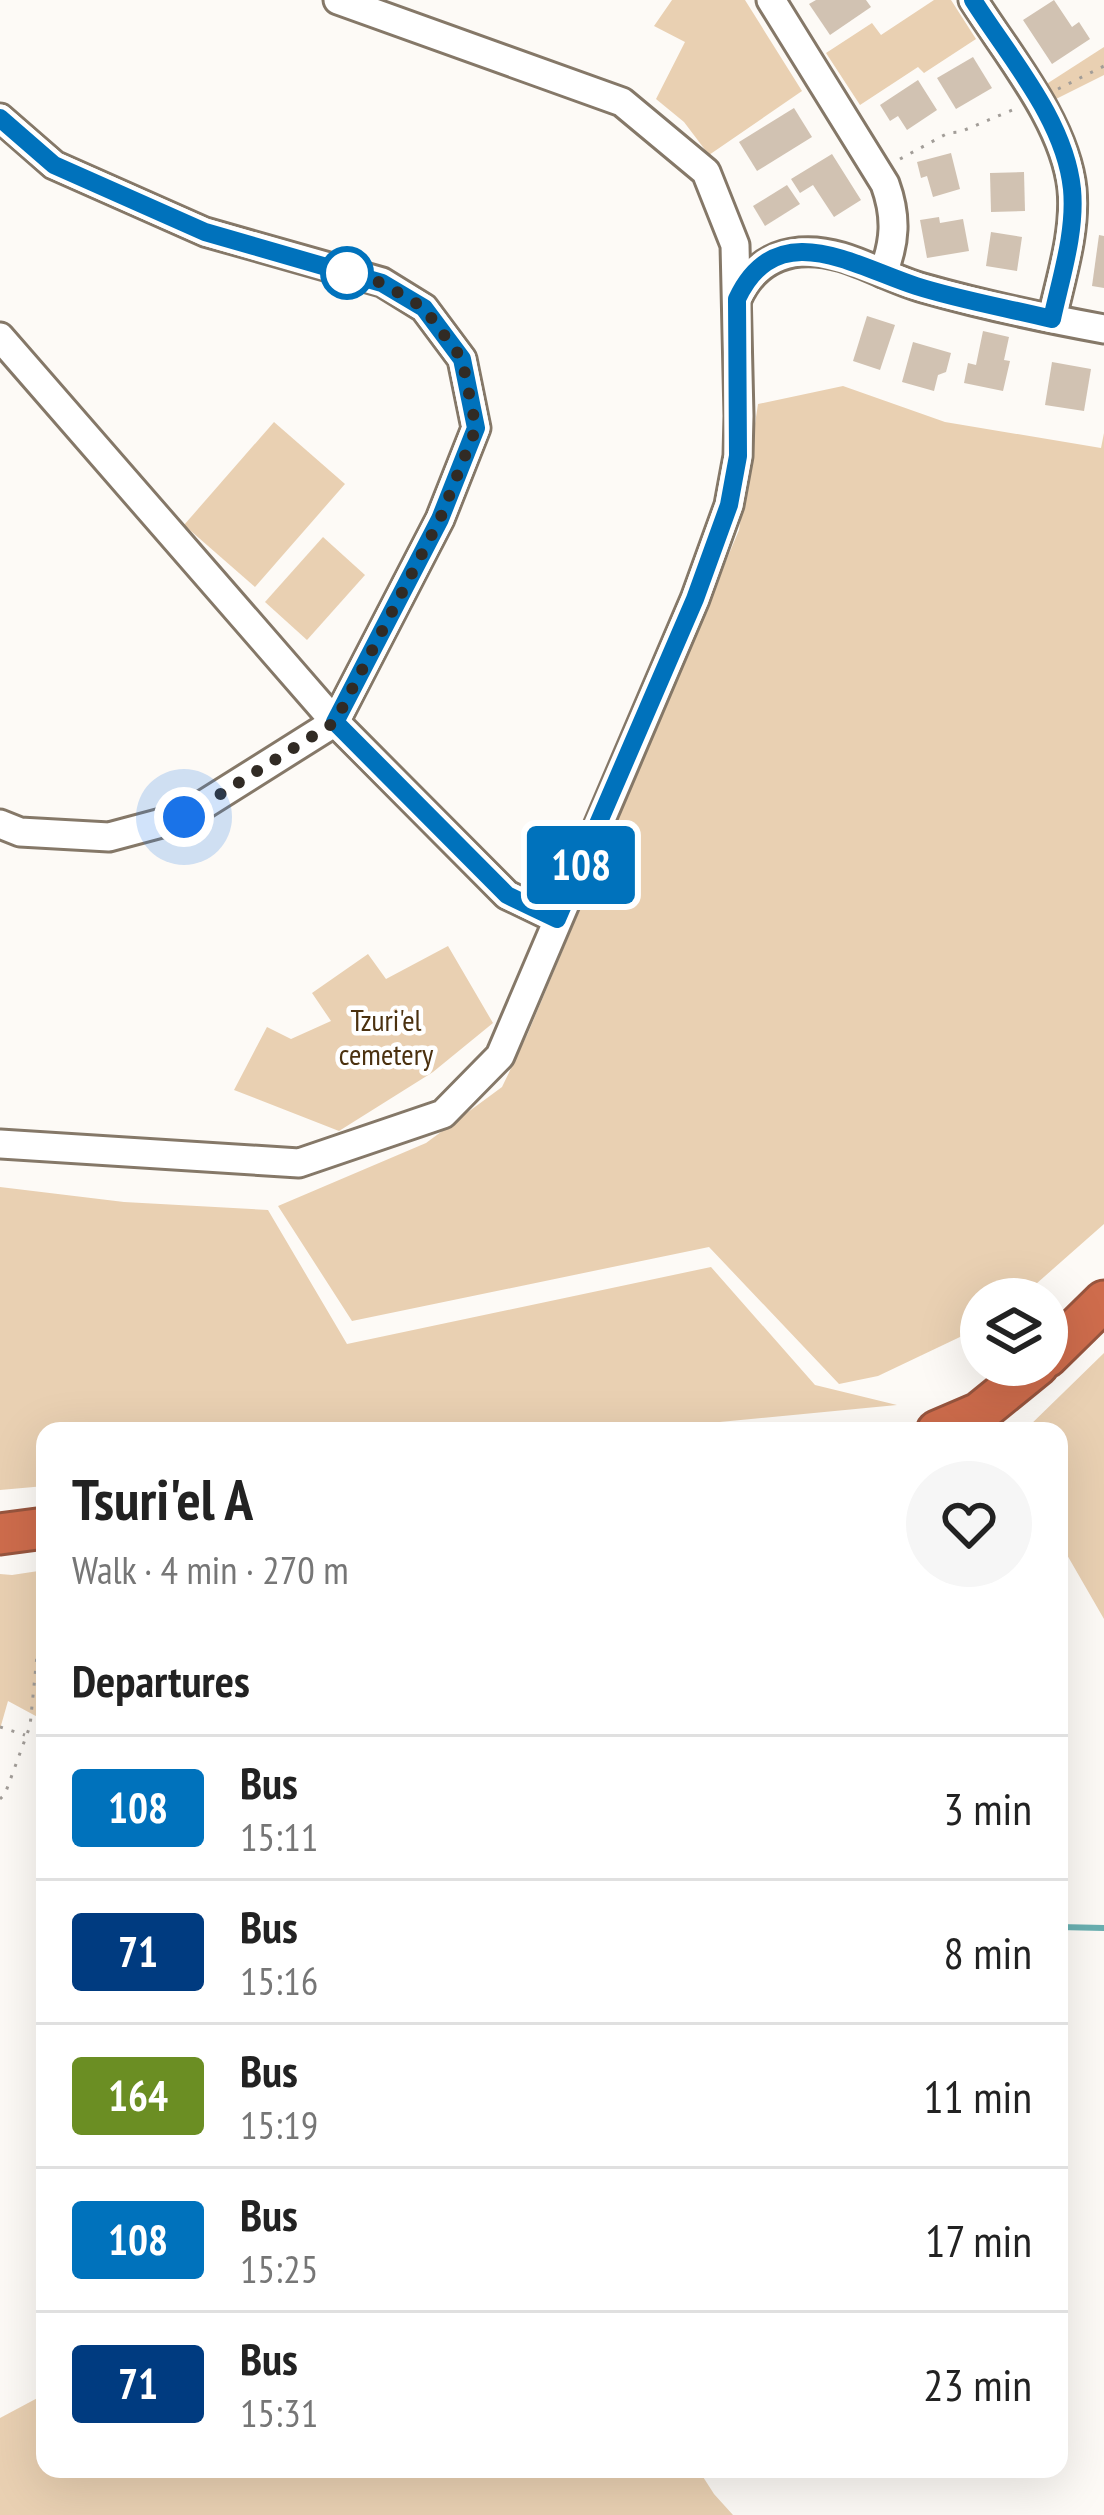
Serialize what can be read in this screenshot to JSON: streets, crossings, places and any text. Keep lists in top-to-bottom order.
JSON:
{
  "parks": ["Tzuri'el cemetery"],
  "lines": ["bus line 108"],
  "page": {
    "on_map": "108",
    "heading": [
      ["Tsuri'el A", "Walk · 4 min · 270 m"],
      "Departures"
    ],
    "list": [
      {
        "mark": "108",
        "name": "Bus",
        "note": "15:11",
        "value": "3 min"
      },
      {
        "mark": "71",
        "name": "Bus",
        "note": "15:16",
        "value": "8 min"
      },
      {
        "mark": "164",
        "name": "Bus",
        "note": "15:19",
        "value": "11 min"
      },
      {
        "mark": "108",
        "name": "Bus",
        "note": "15:25",
        "value": "17 min"
      },
      {
        "mark": "71",
        "name": "Bus",
        "note": "15:31",
        "value": "23 min"
      }
    ]
  }
}
